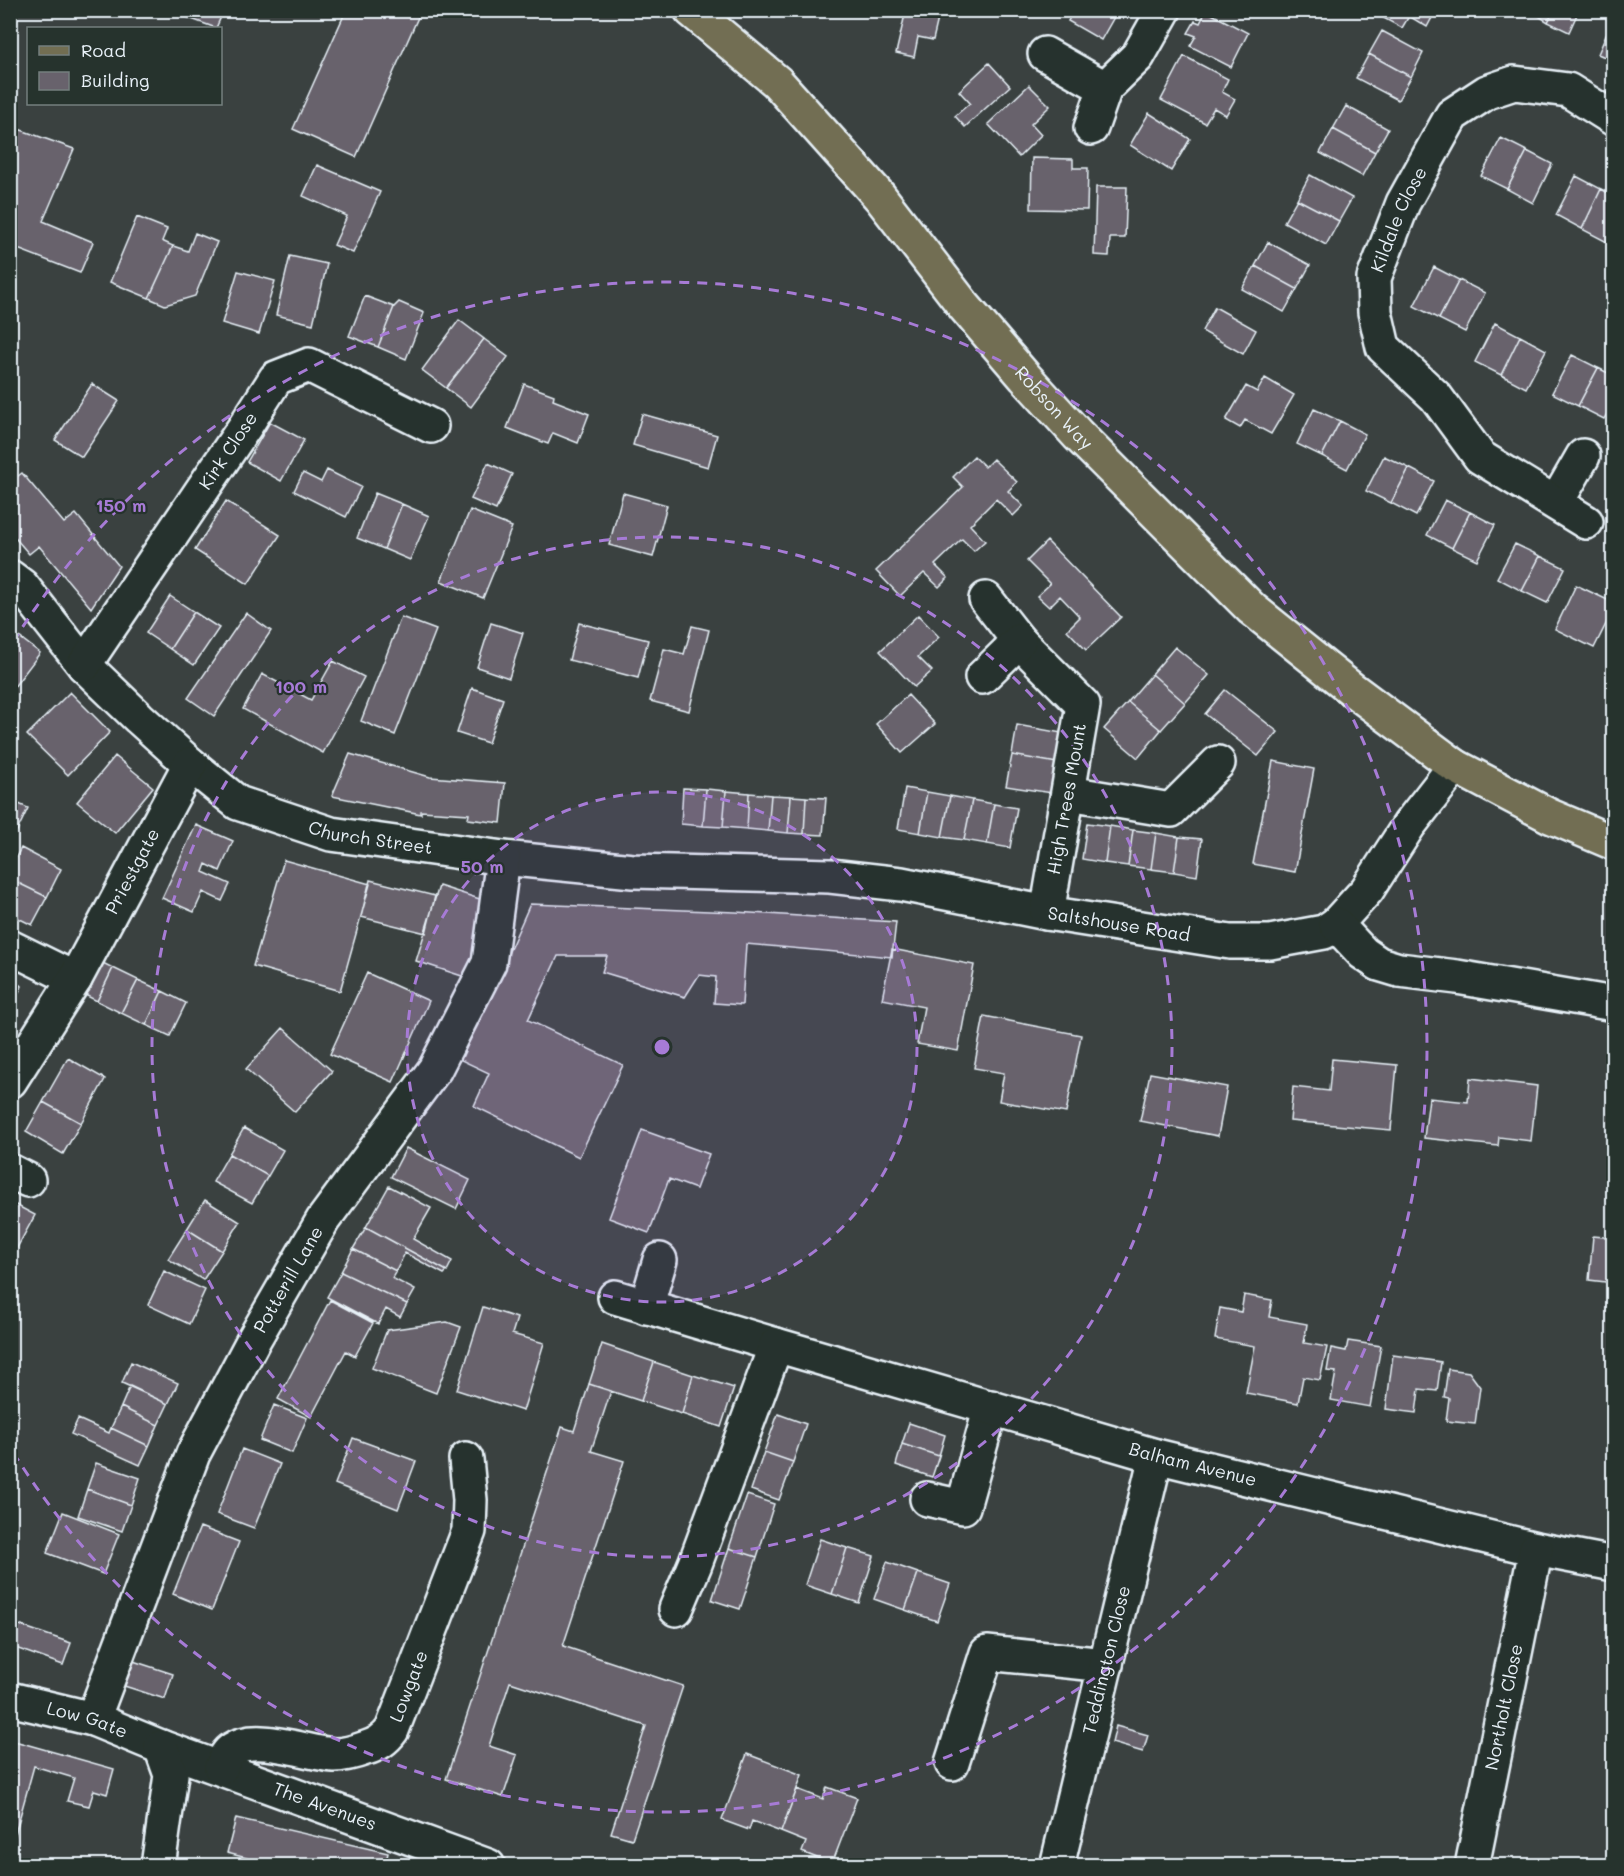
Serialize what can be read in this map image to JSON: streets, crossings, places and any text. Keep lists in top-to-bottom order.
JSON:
{
  "streets": {
    "main road": ["Robson Way"],
    "street": [
      "Kildale Close",
      "Kirk Close",
      "High Trees Mount",
      "Church Street",
      "Priestgate",
      "Saltshouse Road",
      "Potterill Lane",
      "Balham Avenue",
      "Teddington Close",
      "Lowgate",
      "Northolt Close",
      "Low Gate",
      "The Avenues"
    ]
  },
  "crossings": [
    ["Robson Way", "Saltshouse Road"],
    ["Kirk Close", "Church Street"],
    ["High Trees Mount", "Saltshouse Road"],
    ["Church Street", "Priestgate"],
    ["Church Street", "Saltshouse Road"],
    ["Church Street", "Potterill Lane"],
    ["Potterill Lane", "Low Gate"],
    ["Balham Avenue", "Teddington Close"],
    ["Balham Avenue", "Northolt Close"],
    ["Lowgate", "The Avenues"],
    ["Low Gate", "The Avenues"]
  ],
  "legend": ["Road", "Building"],
  "rings": ["150 m", "100 m", "50 m"]
}
